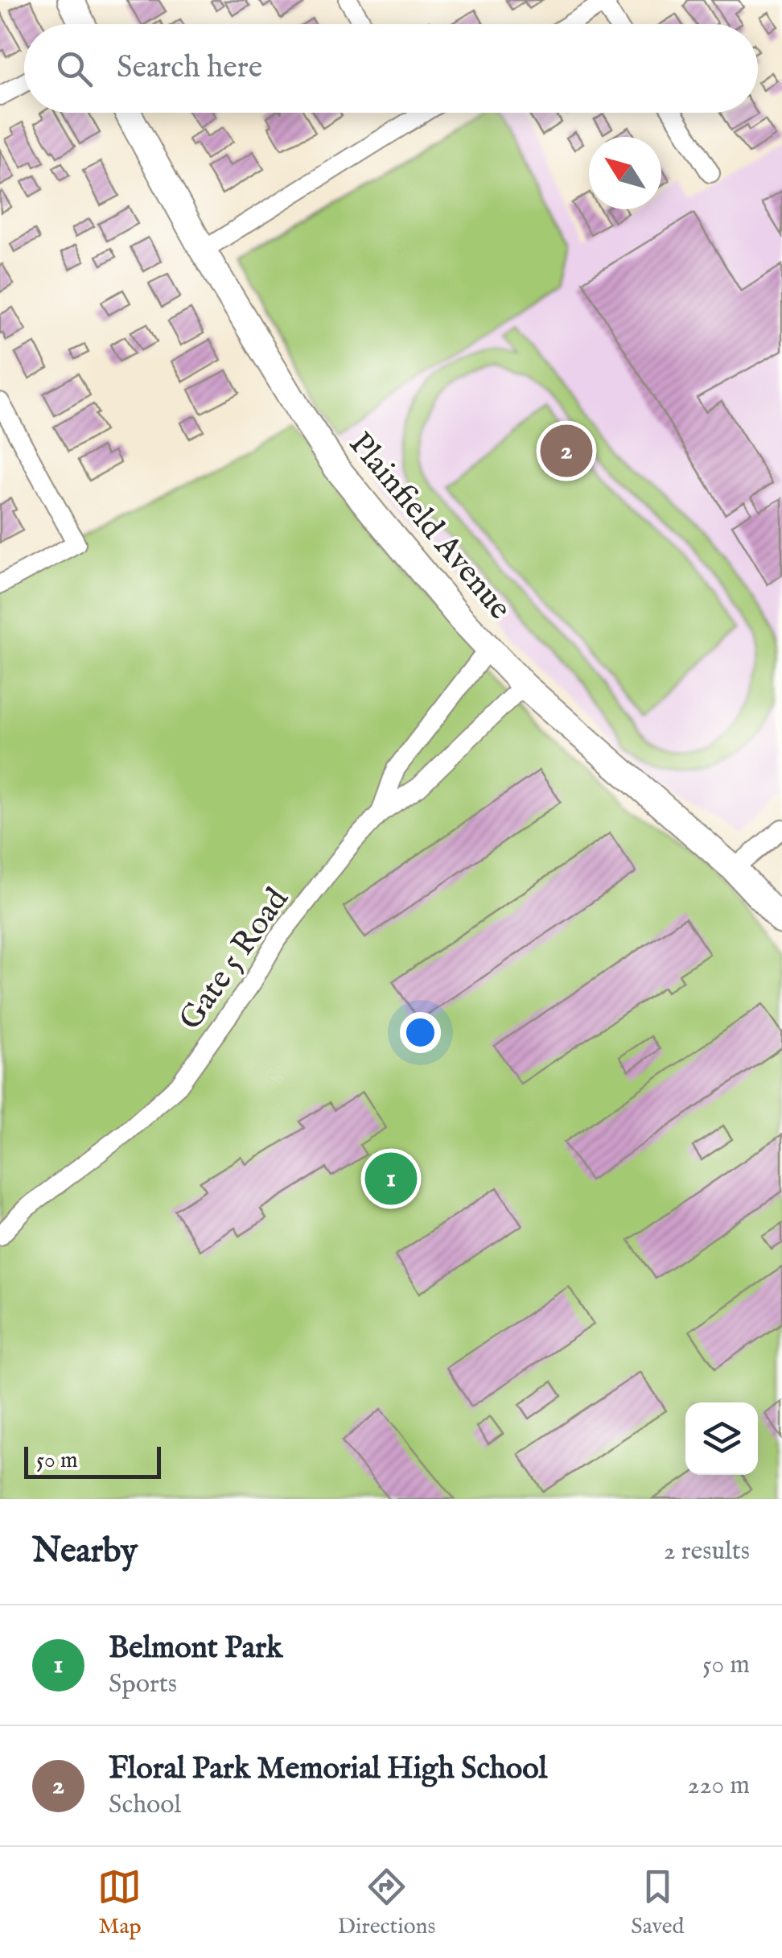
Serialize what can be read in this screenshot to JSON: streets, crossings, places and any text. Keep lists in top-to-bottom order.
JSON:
{
  "streets": {
    "main road": ["Plainfield Avenue"],
    "street": ["Gate 5 Road"]
  },
  "crossings": [
    ["Plainfield Avenue", "Gate 5 Road"]
  ],
  "scale_bar": "50 m",
  "north": "top left",
  "page": {
    "search": "Search here",
    "pins": ["2", "1"],
    "scale": "50 m",
    "heading": ["Nearby", "2 results"],
    "list": [
      {
        "mark": "1",
        "name": "Belmont Park",
        "note": "Sports",
        "value": "50 m"
      },
      {
        "mark": "2",
        "name": "Floral Park Memorial High School",
        "note": "School",
        "value": "220 m"
      }
    ],
    "nav": ["Map", "Directions", "Saved"]
  }
}
